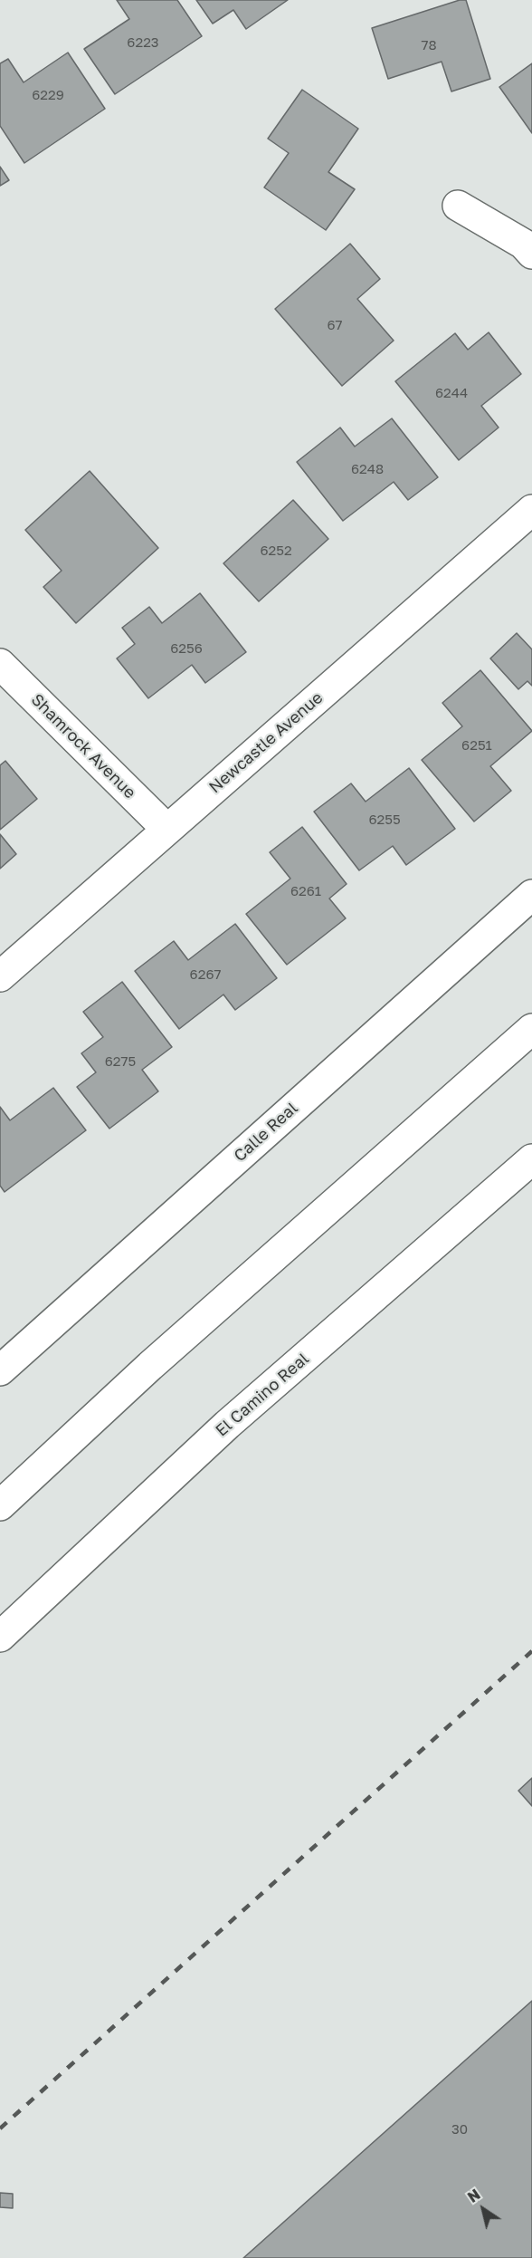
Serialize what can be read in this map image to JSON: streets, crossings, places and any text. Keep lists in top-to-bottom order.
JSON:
{
  "streets": {
    "main road": [
      "Newcastle Avenue",
      "Shamrock Avenue",
      "Calle Real",
      "El Camino Real"
    ]
  },
  "crossings": [
    ["Newcastle Avenue", "Shamrock Avenue"]
  ],
  "house_numbers": [
    "6223",
    "78",
    "6229",
    "67",
    "6244",
    "6248",
    "6252",
    "6256",
    "6251",
    "6255",
    "6261",
    "6267",
    "6275",
    "30"
  ],
  "north": "top left"
}
